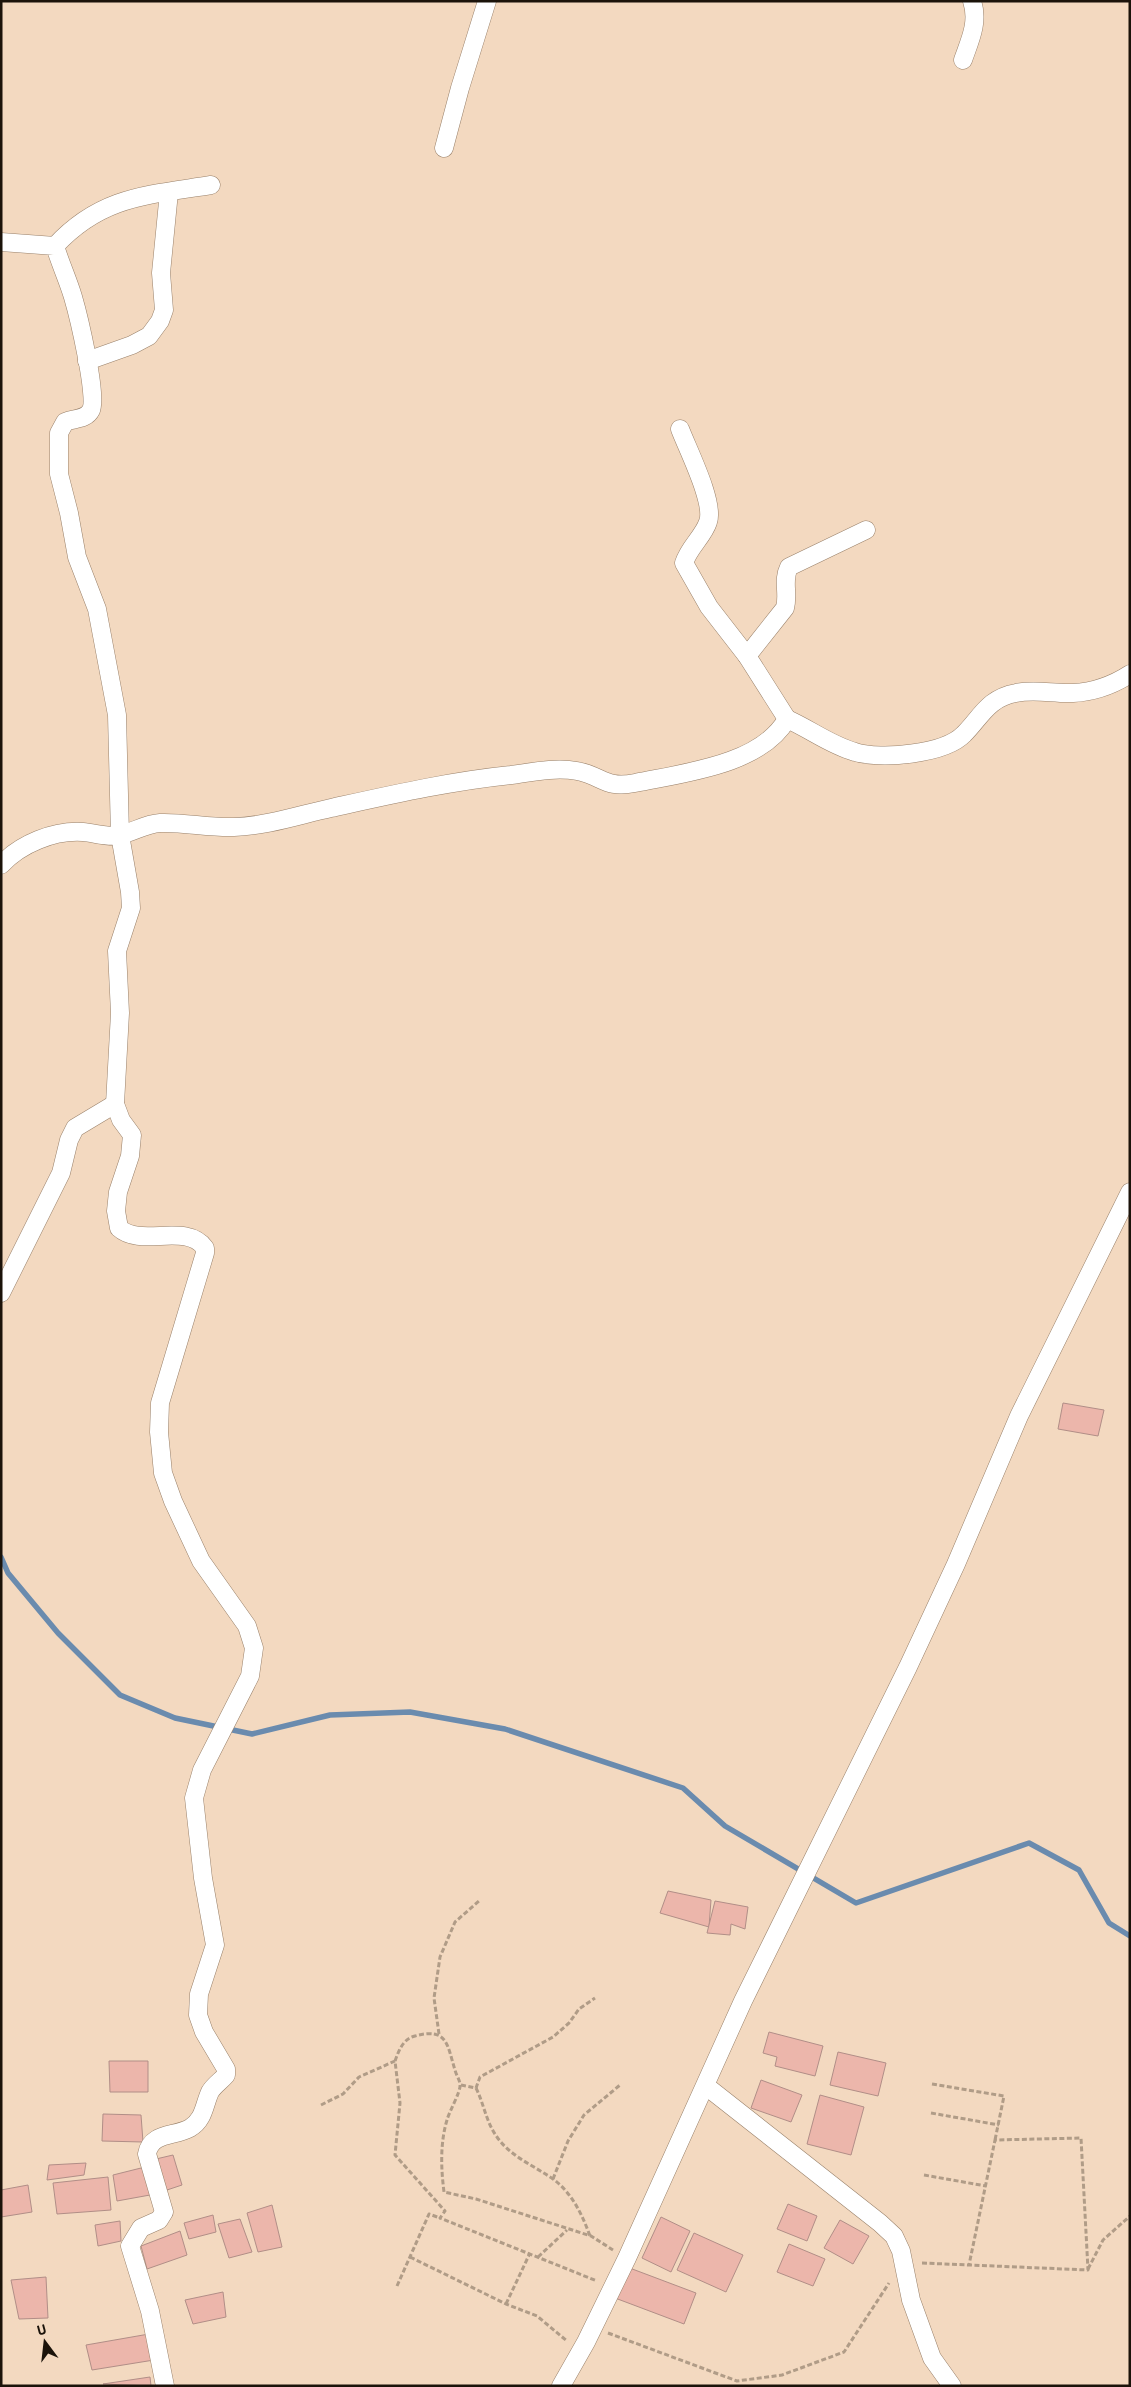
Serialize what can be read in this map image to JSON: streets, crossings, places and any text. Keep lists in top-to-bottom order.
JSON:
{
  "north": "top"
}
